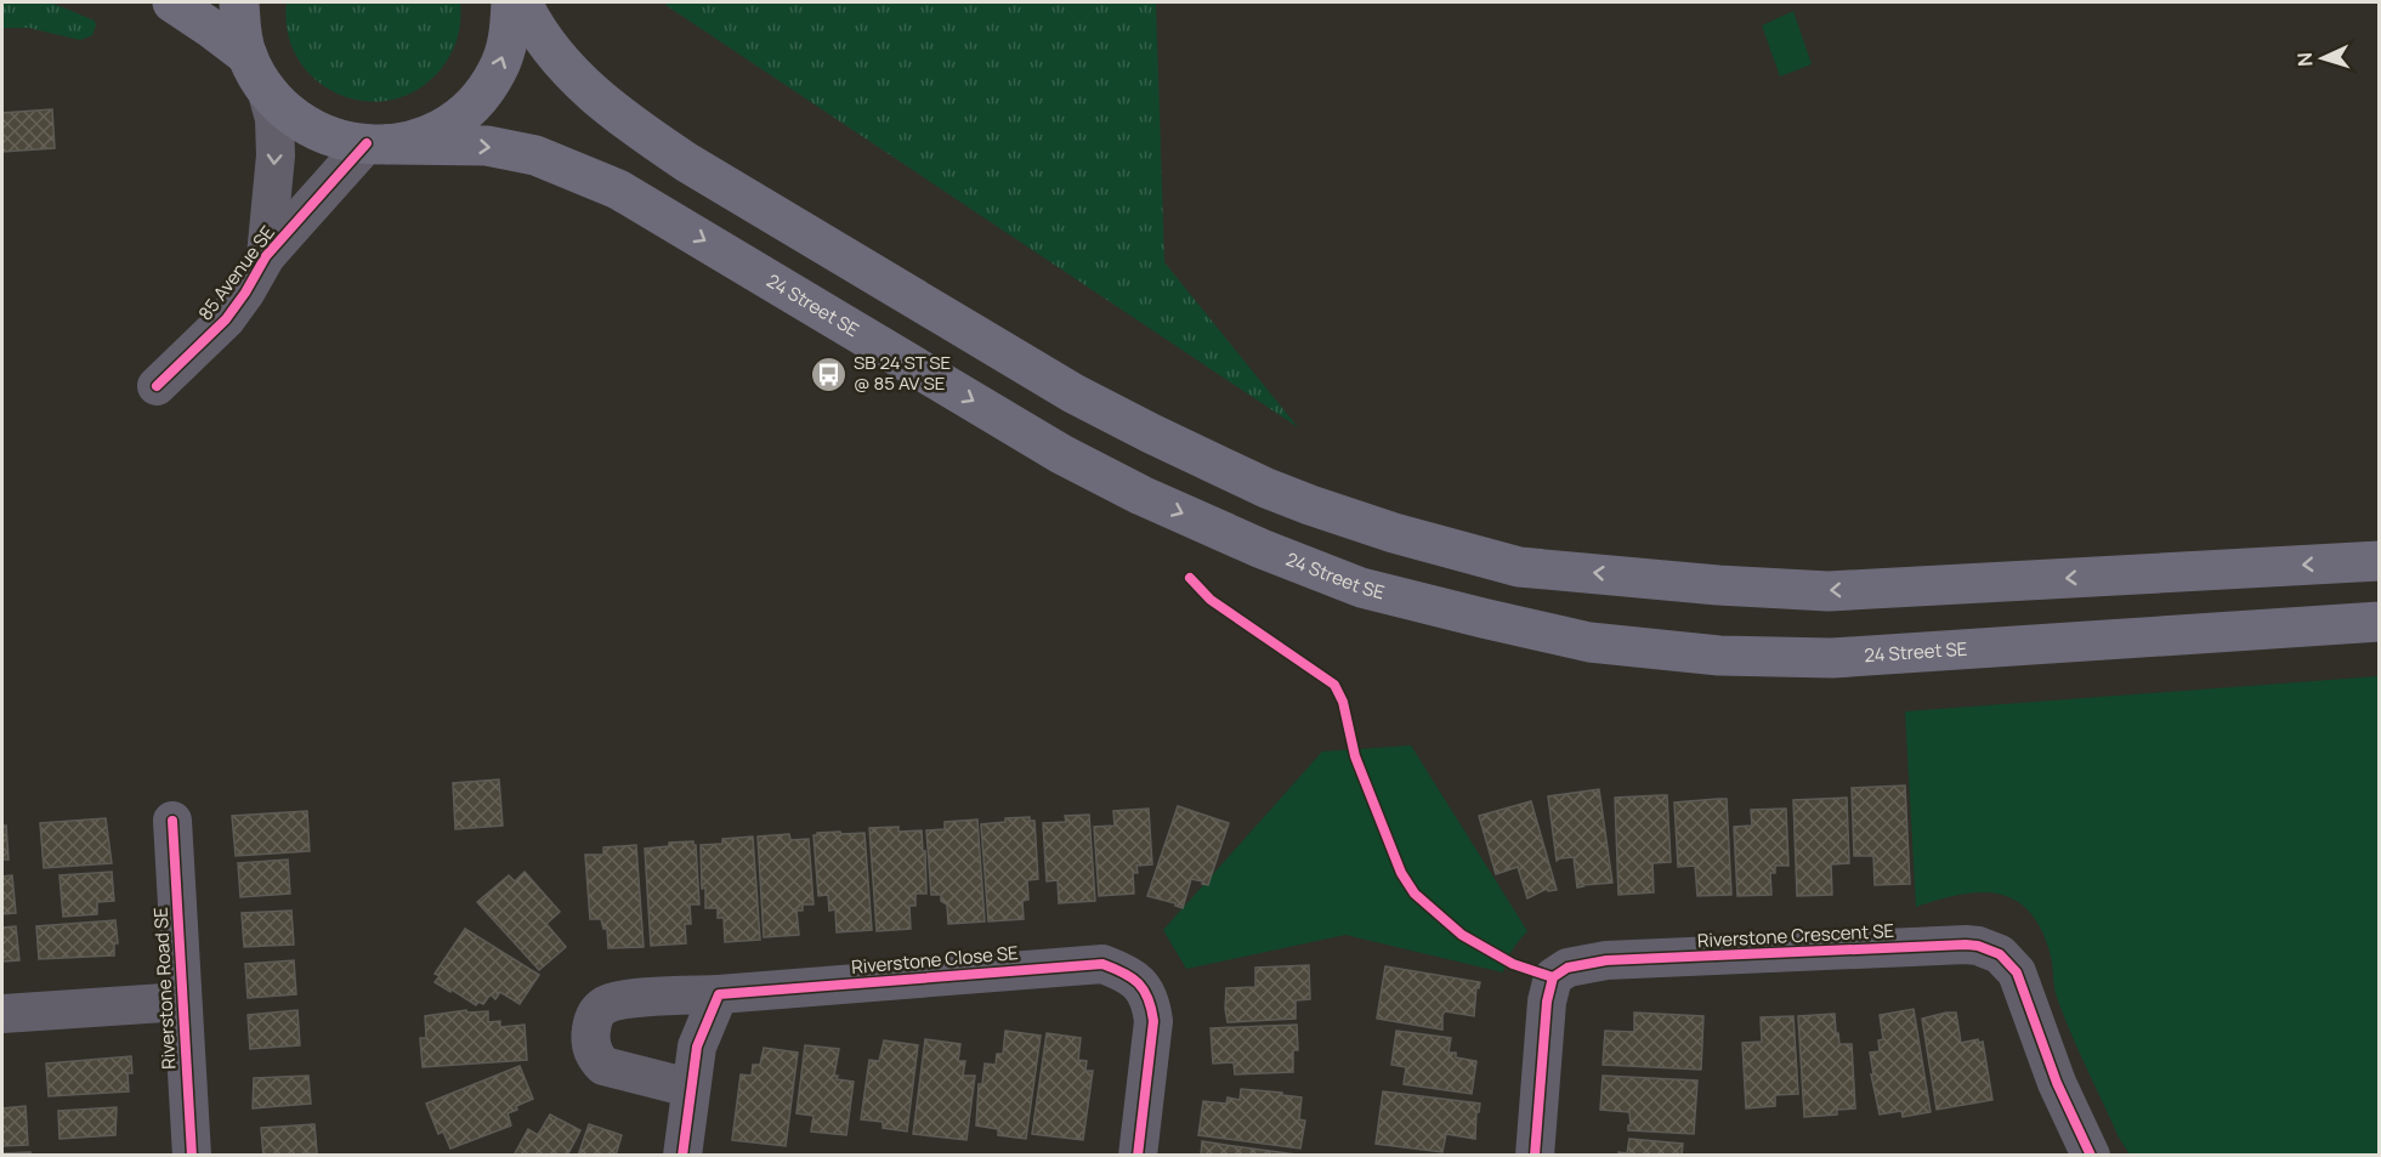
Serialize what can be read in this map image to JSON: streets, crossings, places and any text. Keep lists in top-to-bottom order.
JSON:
{
  "streets": {
    "main road": ["24 Street SE"],
    "street": [
      "85 Avenue SE",
      "Riverstone Crescent SE",
      "Riverstone Close SE",
      "Riverstone Road SE"
    ]
  },
  "crossings": [
    ["85 Avenue SE", "24 Street SE"]
  ],
  "one_way": ["85 Avenue SE"],
  "places": {
    "bus stop": ["SB 24 ST SE @ 85 AV SE"]
  },
  "north": "left"
}
